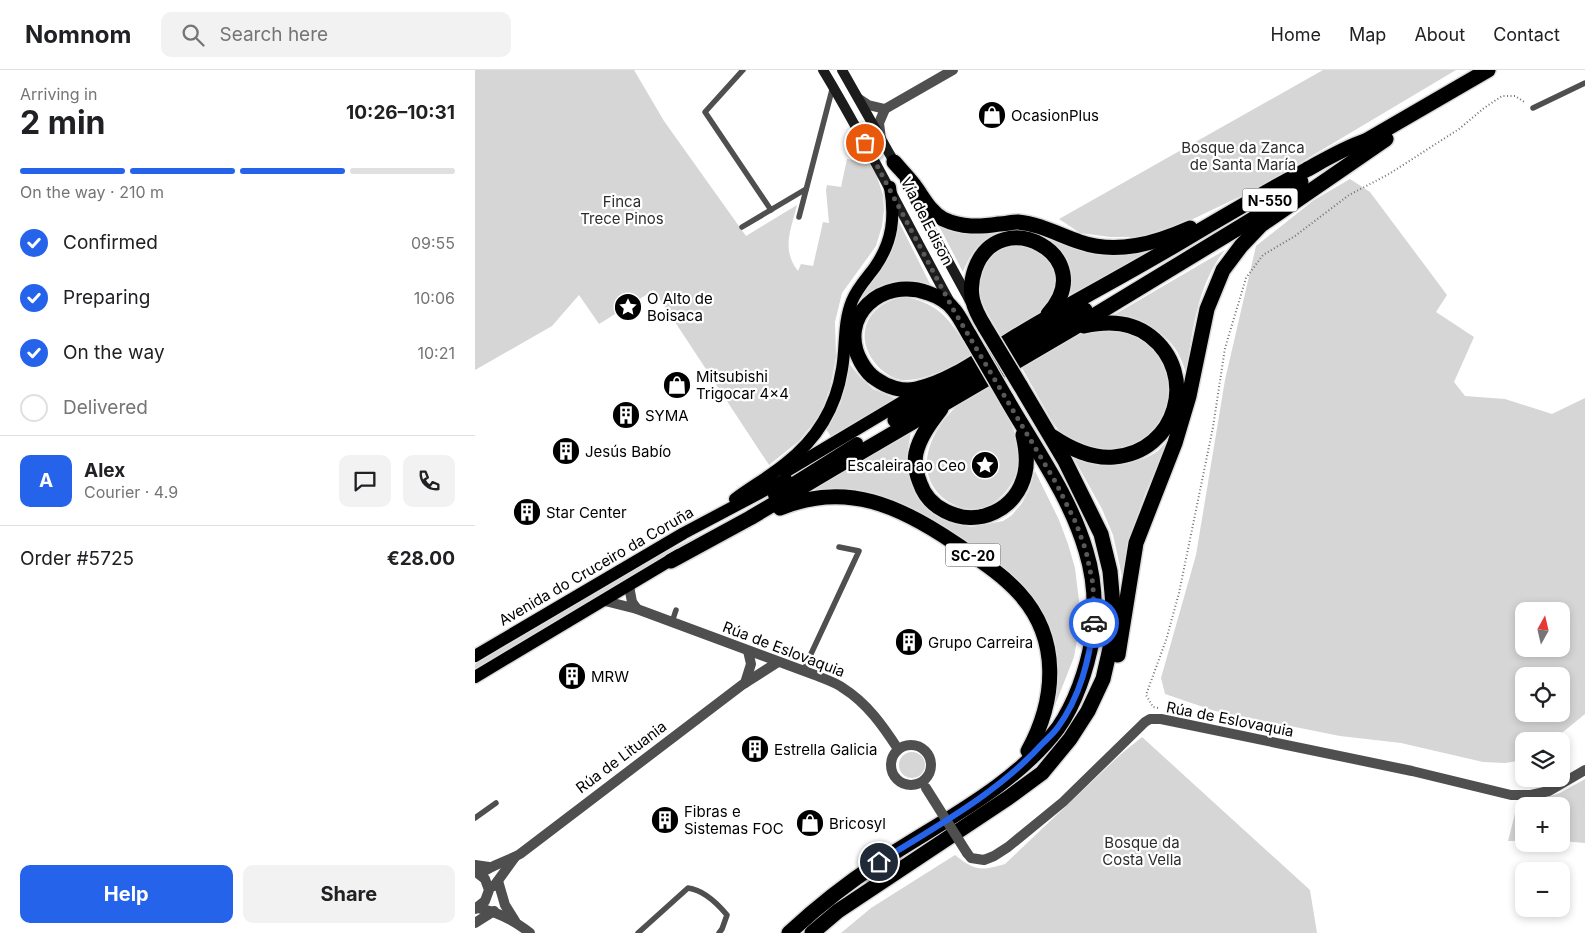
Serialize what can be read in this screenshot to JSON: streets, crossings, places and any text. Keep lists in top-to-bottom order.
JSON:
{
  "streets": {
    "highway": ["N-550", "Vía de Edison", "SC-20"],
    "main road": ["Avenida do Cruceiro da Coruña"],
    "street": ["Rúa de Eslovaquia", "Rúa de Lituania"]
  },
  "crossings": [
    ["Vía de Edison", "SC-20"],
    ["Rúa de Eslovaquia", "Rúa de Lituania"]
  ],
  "parks": ["Bosque da Zanca de Santa María", "Finca Trece Pinos", "Bosque da Costa Vella"],
  "places": {
    "shop": ["OcasionPlus", "Mitsubishi Trigocar 4x4", "Bricosyl"],
    "place": ["O Alto de Boisaca", "Escaleira ao Ceo"],
    "building": [
      "SYMA",
      "Jesús Babío",
      "Star Center",
      "Grupo Carreira",
      "MRW",
      "Estrella Galicia",
      "Fibras e Sistemas FOC"
    ]
  },
  "north": "top",
  "page": {
    "header": "Nomnom",
    "search": "Search here",
    "nav": [
      "Home",
      "Map",
      "About",
      "Contact"
    ],
    "heading": ["2 min", "Arriving in", "10:26–10:31"],
    "panel": [
      "Alex",
      "Courier · 4.9",
      "Order #5725",
      "€28.00"
    ],
    "bar": "On the way · 210 m",
    "list": [
      ["Confirmed", "09:55"],
      ["Preparing", "10:06"],
      ["On the way", "10:21"],
      "Delivered"
    ],
    "round": "A",
    "map_buttons": ["+", "−"],
    "buttons": ["Help", "Share"]
  }
}
